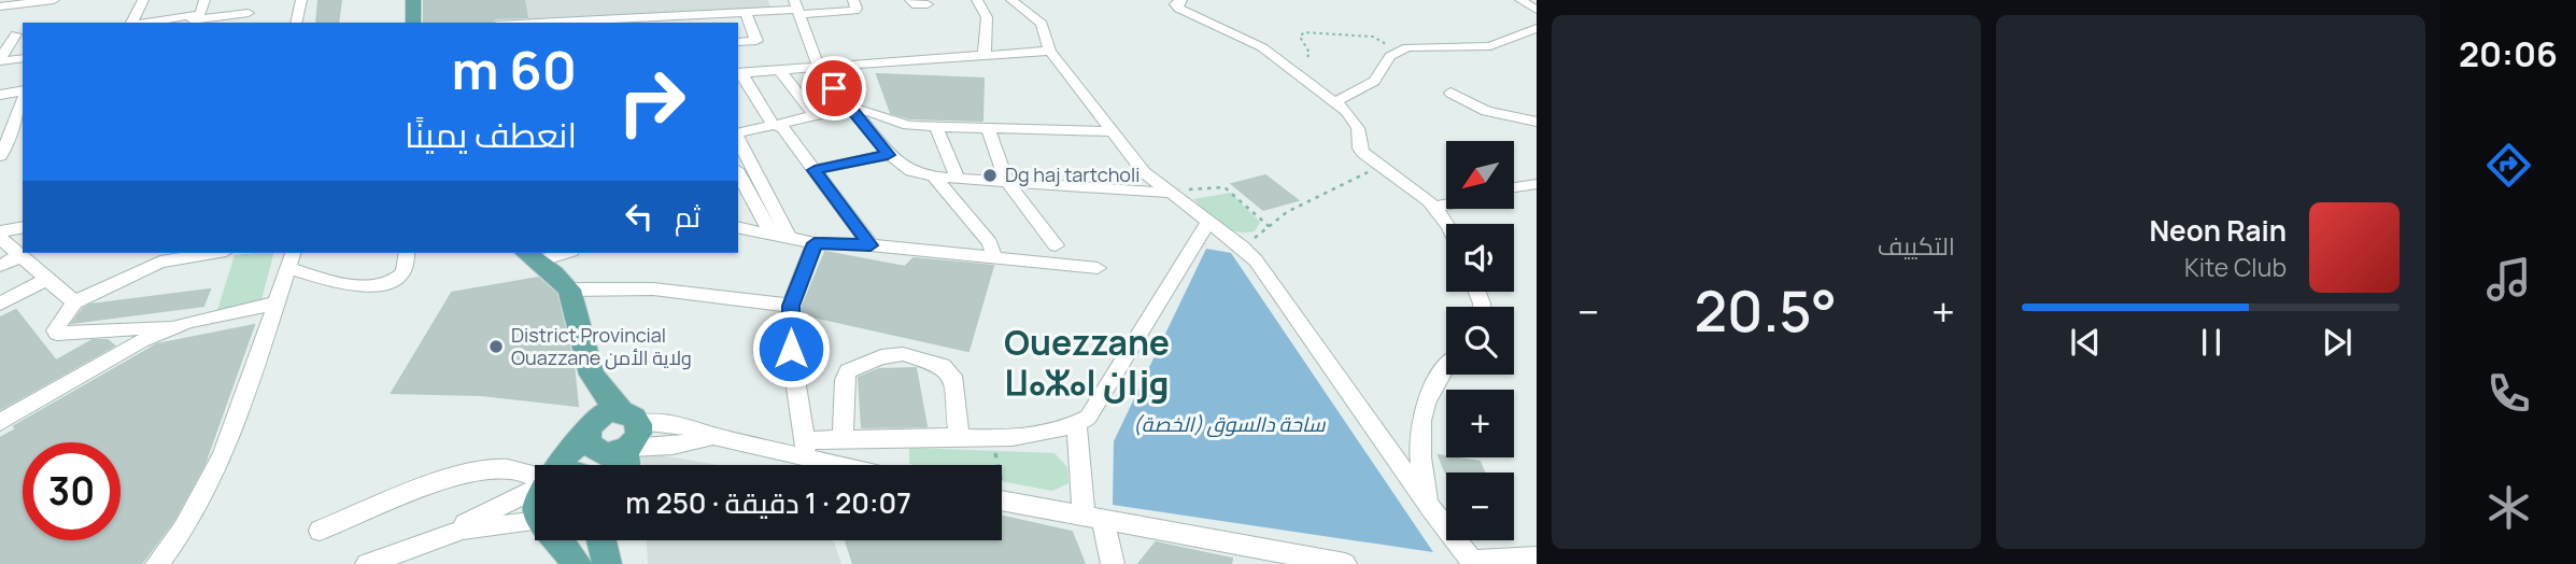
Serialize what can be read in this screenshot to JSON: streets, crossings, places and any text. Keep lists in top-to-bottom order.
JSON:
{
  "districts": ["Ouezzane ⵡⴰⵣⴰⵏ وزان"],
  "water": ["ساحة دالسوق (الخصة)"],
  "places": ["Dg haj tartcholi", "District Provincial Ouazzane ولاية الأمن"],
  "north": "bottom left",
  "page": {
    "tabs": "20:06",
    "tile": "التكييف",
    "turn": ["60 m", "انعطف يمينًا"],
    "map_buttons": ["+", "−"],
    "then": "ثم",
    "song": ["Neon Rain", "Kite Club"],
    "heat": ["−", "20.5°", "+"],
    "limit": "30",
    "trip": "20:07 · 1 دقيقة · 250 m"
  }
}
